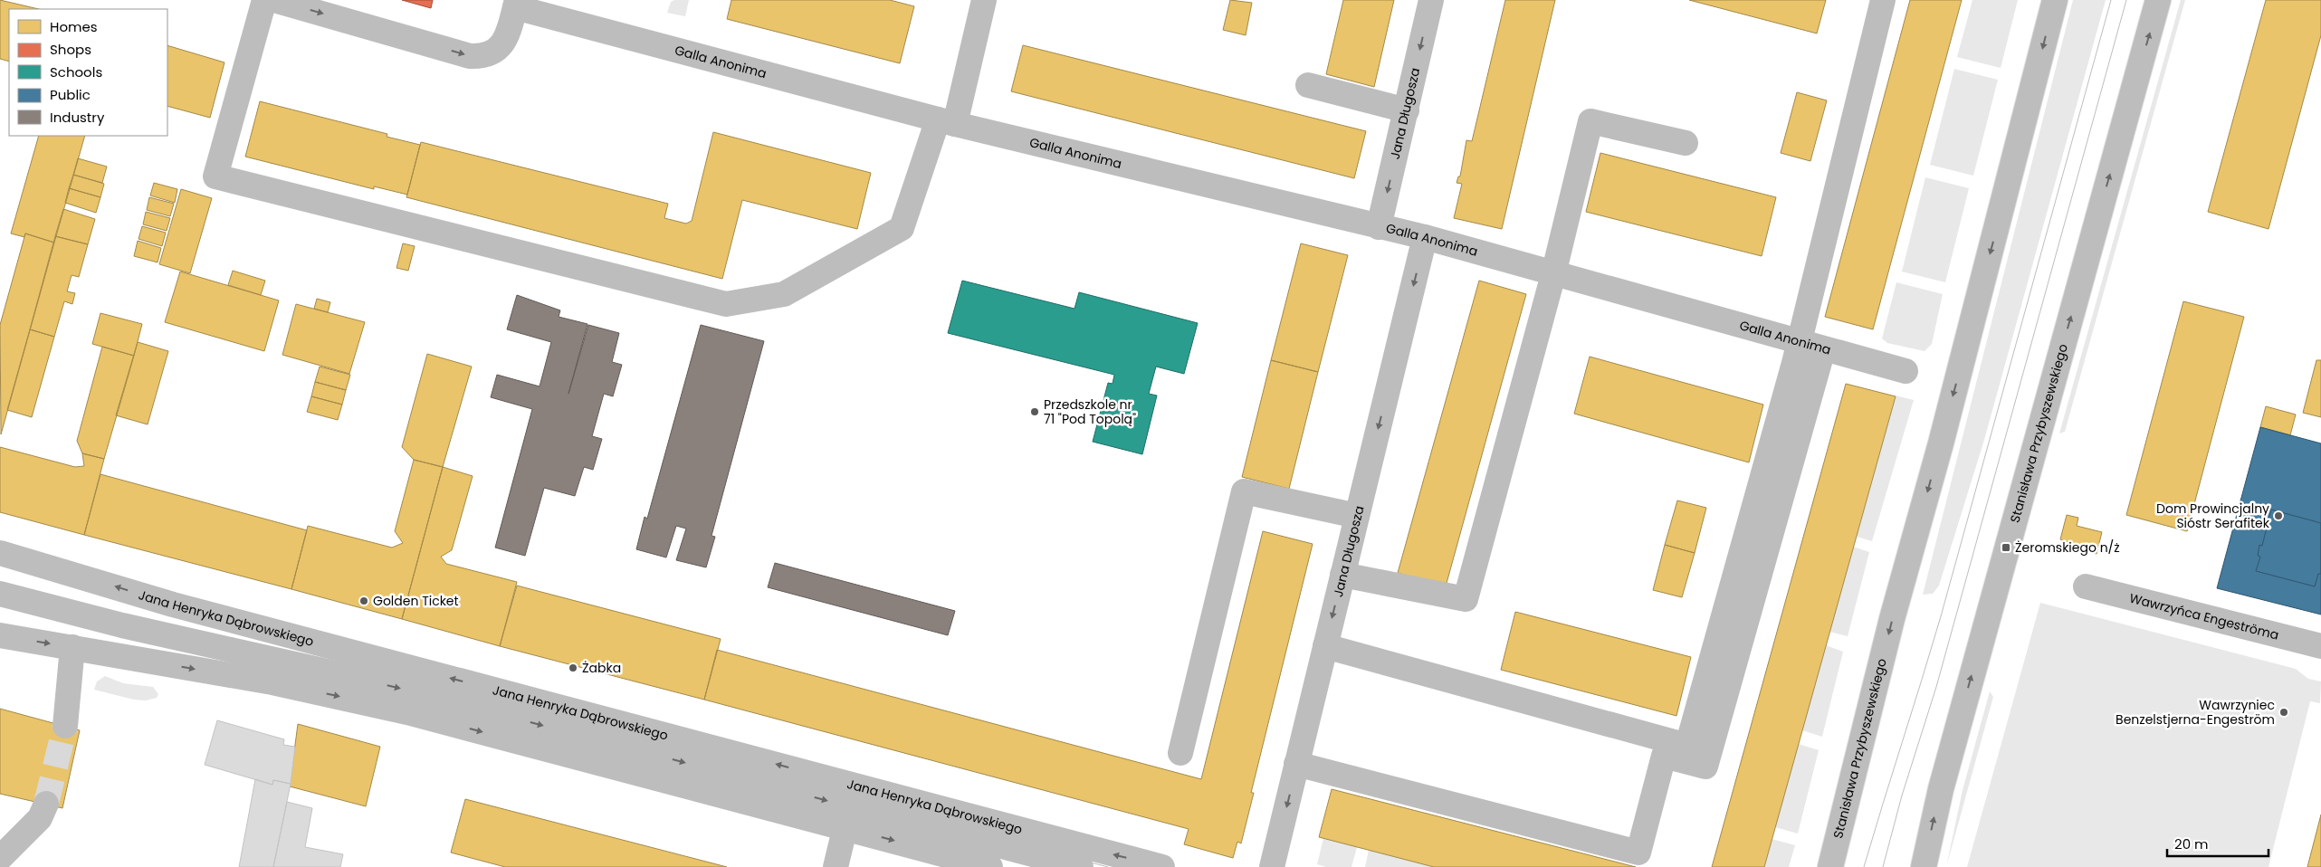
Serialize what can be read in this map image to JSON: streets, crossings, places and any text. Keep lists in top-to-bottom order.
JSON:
{
  "streets": {
    "street": [
      "Galla Anonima",
      "Jana Długosza",
      "Stanisława Przybyszewskiego",
      "Wawrzyńca Engeströma",
      "Jana Henryka Dąbrowskiego"
    ]
  },
  "crossings": [
    ["Galla Anonima", "Jana Długosza"]
  ],
  "one_way": ["Jana Długosza"],
  "places": {
    "other": [
      "Przedszkole nr 71 \"Pod Topolą\"",
      "Dom Prowincjalny Sióstr Serafitek",
      "Golden Ticket",
      "Żabka",
      "Wawrzyniec Benzelstjerna-Engeström"
    ],
    "transit": ["Żeromskiego n/ż"]
  },
  "legend": [
    "Homes",
    "Shops",
    "Schools",
    "Public",
    "Industry"
  ],
  "scale_bar": "20 m"
}
